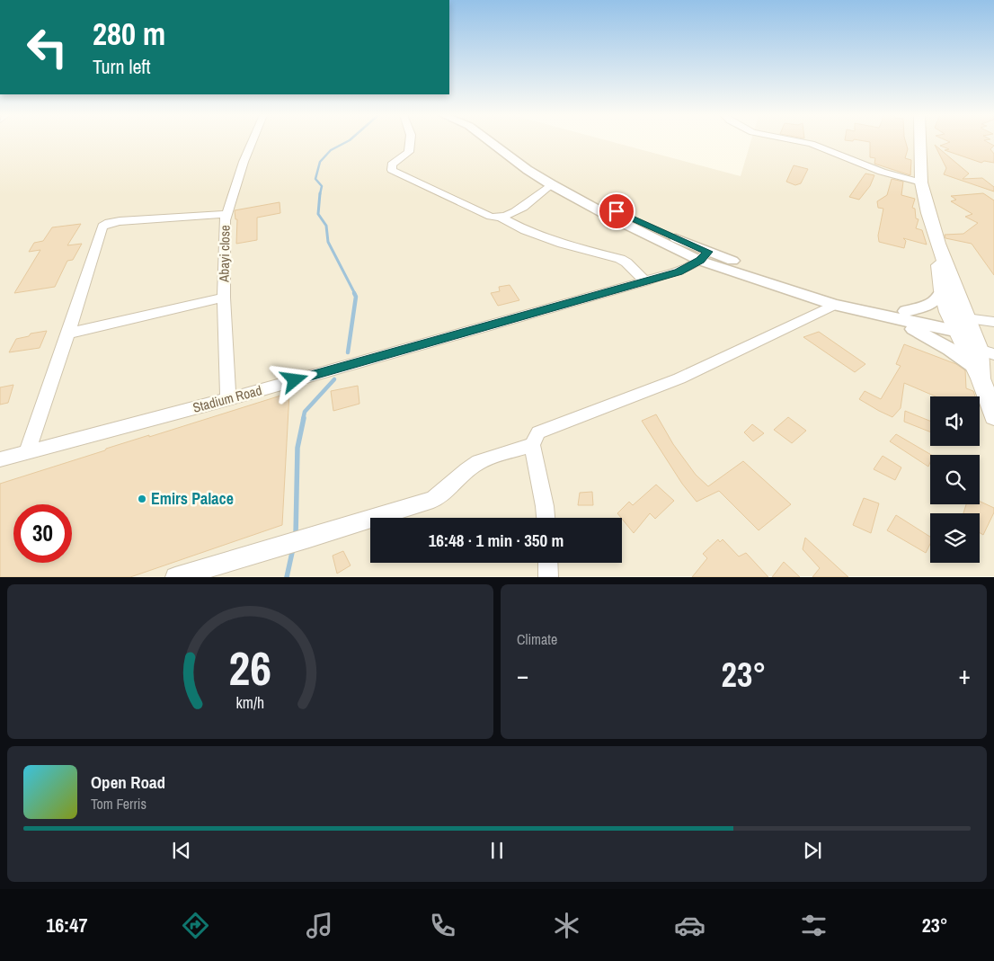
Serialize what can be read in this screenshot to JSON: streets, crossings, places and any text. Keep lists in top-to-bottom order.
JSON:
{
  "streets": {
    "street": ["Abayi close", "Stadium Road"]
  },
  "crossings": [
    ["Abayi close", "Stadium Road"]
  ],
  "places": ["Emirs Palace"],
  "page": {
    "turn": ["280 m", "Turn left"],
    "limit": "30",
    "trip": "16:48 · 1 min · 350 m",
    "tile": "Climate",
    "heat": ["−", "23°", "+"],
    "song": ["Open Road", "Tom Ferris"],
    "tabs": ["16:47", "23°"],
    "gauge": ["26", "km/h"]
  }
}
